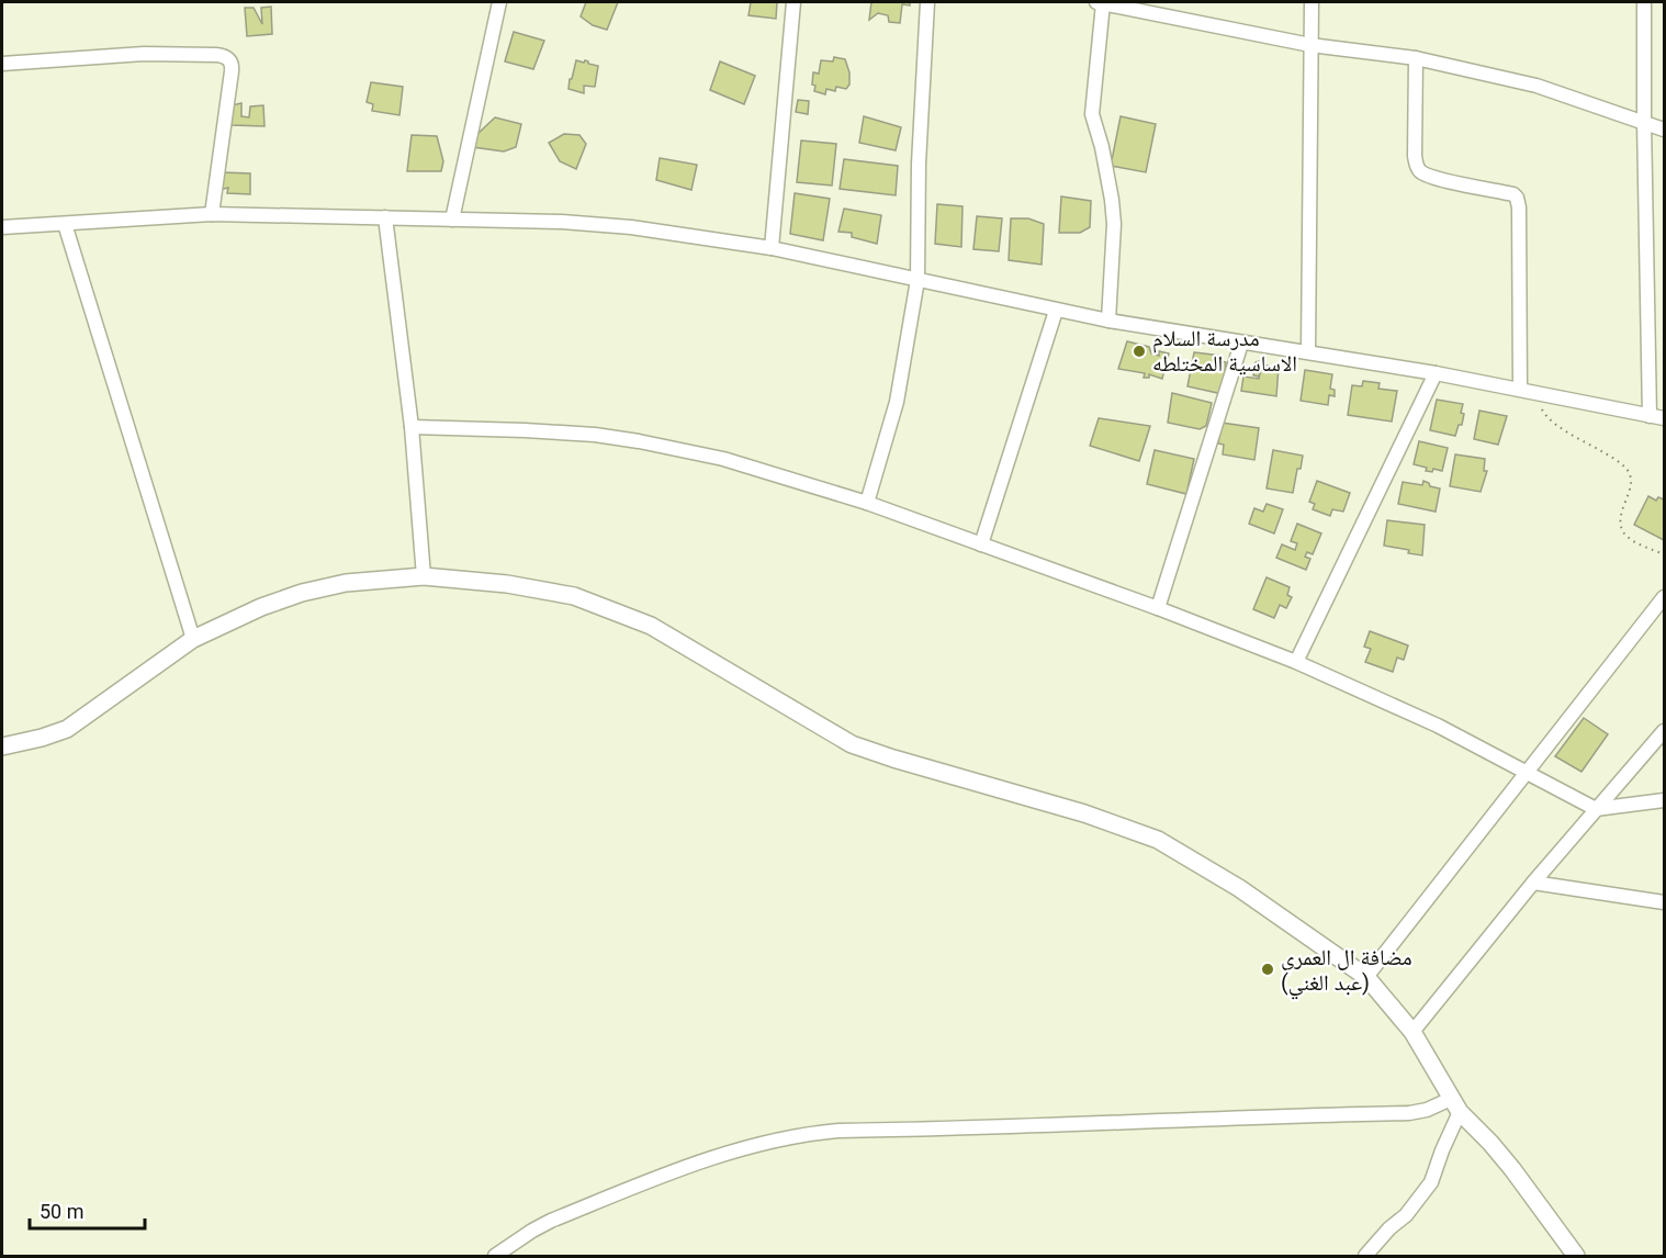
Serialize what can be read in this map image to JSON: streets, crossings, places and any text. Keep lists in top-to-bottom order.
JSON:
{
  "places": ["مدرسة السلام الاساسية المختلطه", "مضافة ال العمري (عبد الغني)"],
  "scale_bar": "50 m"
}
